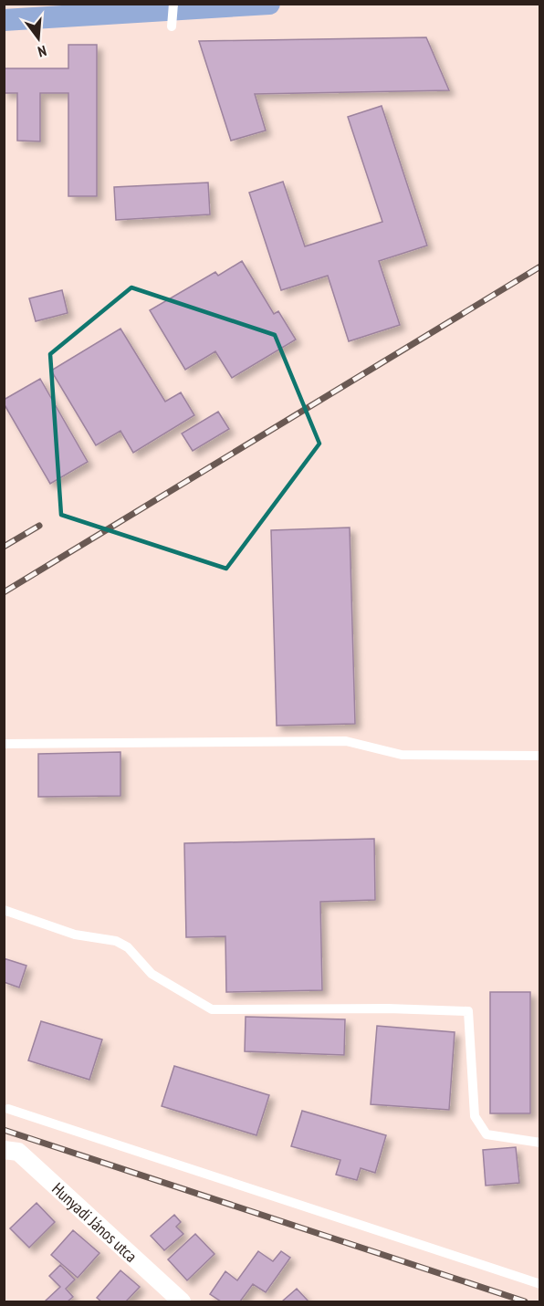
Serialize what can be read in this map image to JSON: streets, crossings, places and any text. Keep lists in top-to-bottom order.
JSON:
{
  "streets": {
    "street": ["Hunyadi János utca"]
  },
  "north": "bottom"
}
